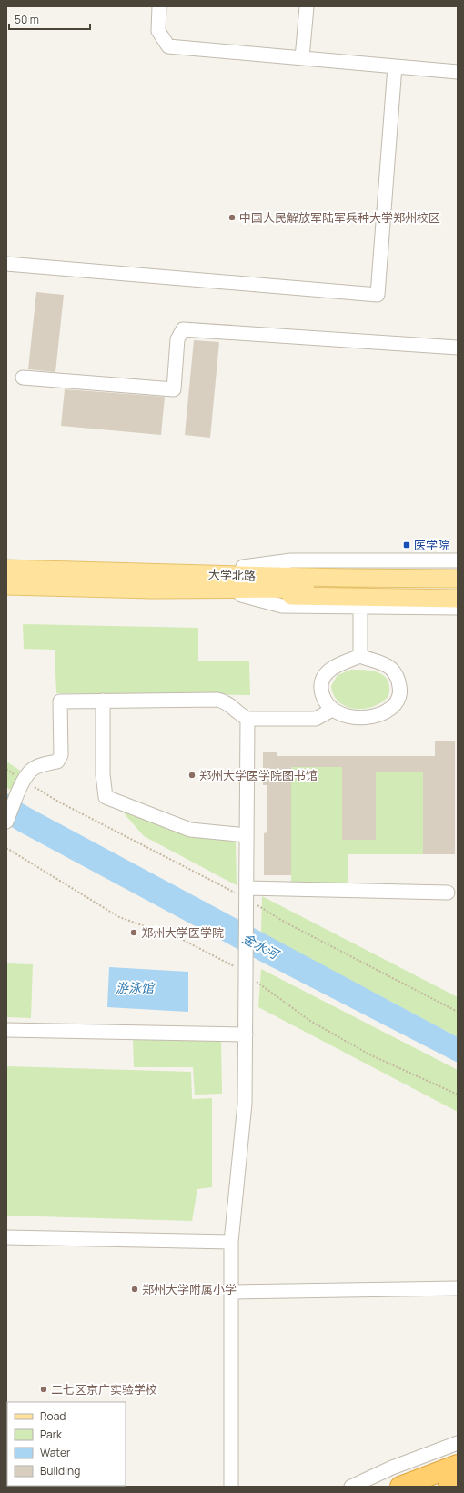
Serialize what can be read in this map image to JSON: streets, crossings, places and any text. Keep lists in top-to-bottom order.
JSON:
{
  "streets": {
    "main road": ["大学北路"]
  },
  "water": ["金水河", "游泳馆"],
  "places": {
    "other": [
      "中国人民解放军陆军兵种大学郑州校区",
      "郑州大学医学院图书馆",
      "郑州大学医学院",
      "郑州大学附属小学",
      "二七区京广实验学校"
    ],
    "transit": ["医学院"]
  },
  "legend": [
    "Road",
    "Park",
    "Water",
    "Building"
  ],
  "scale_bar": "50 m"
}
